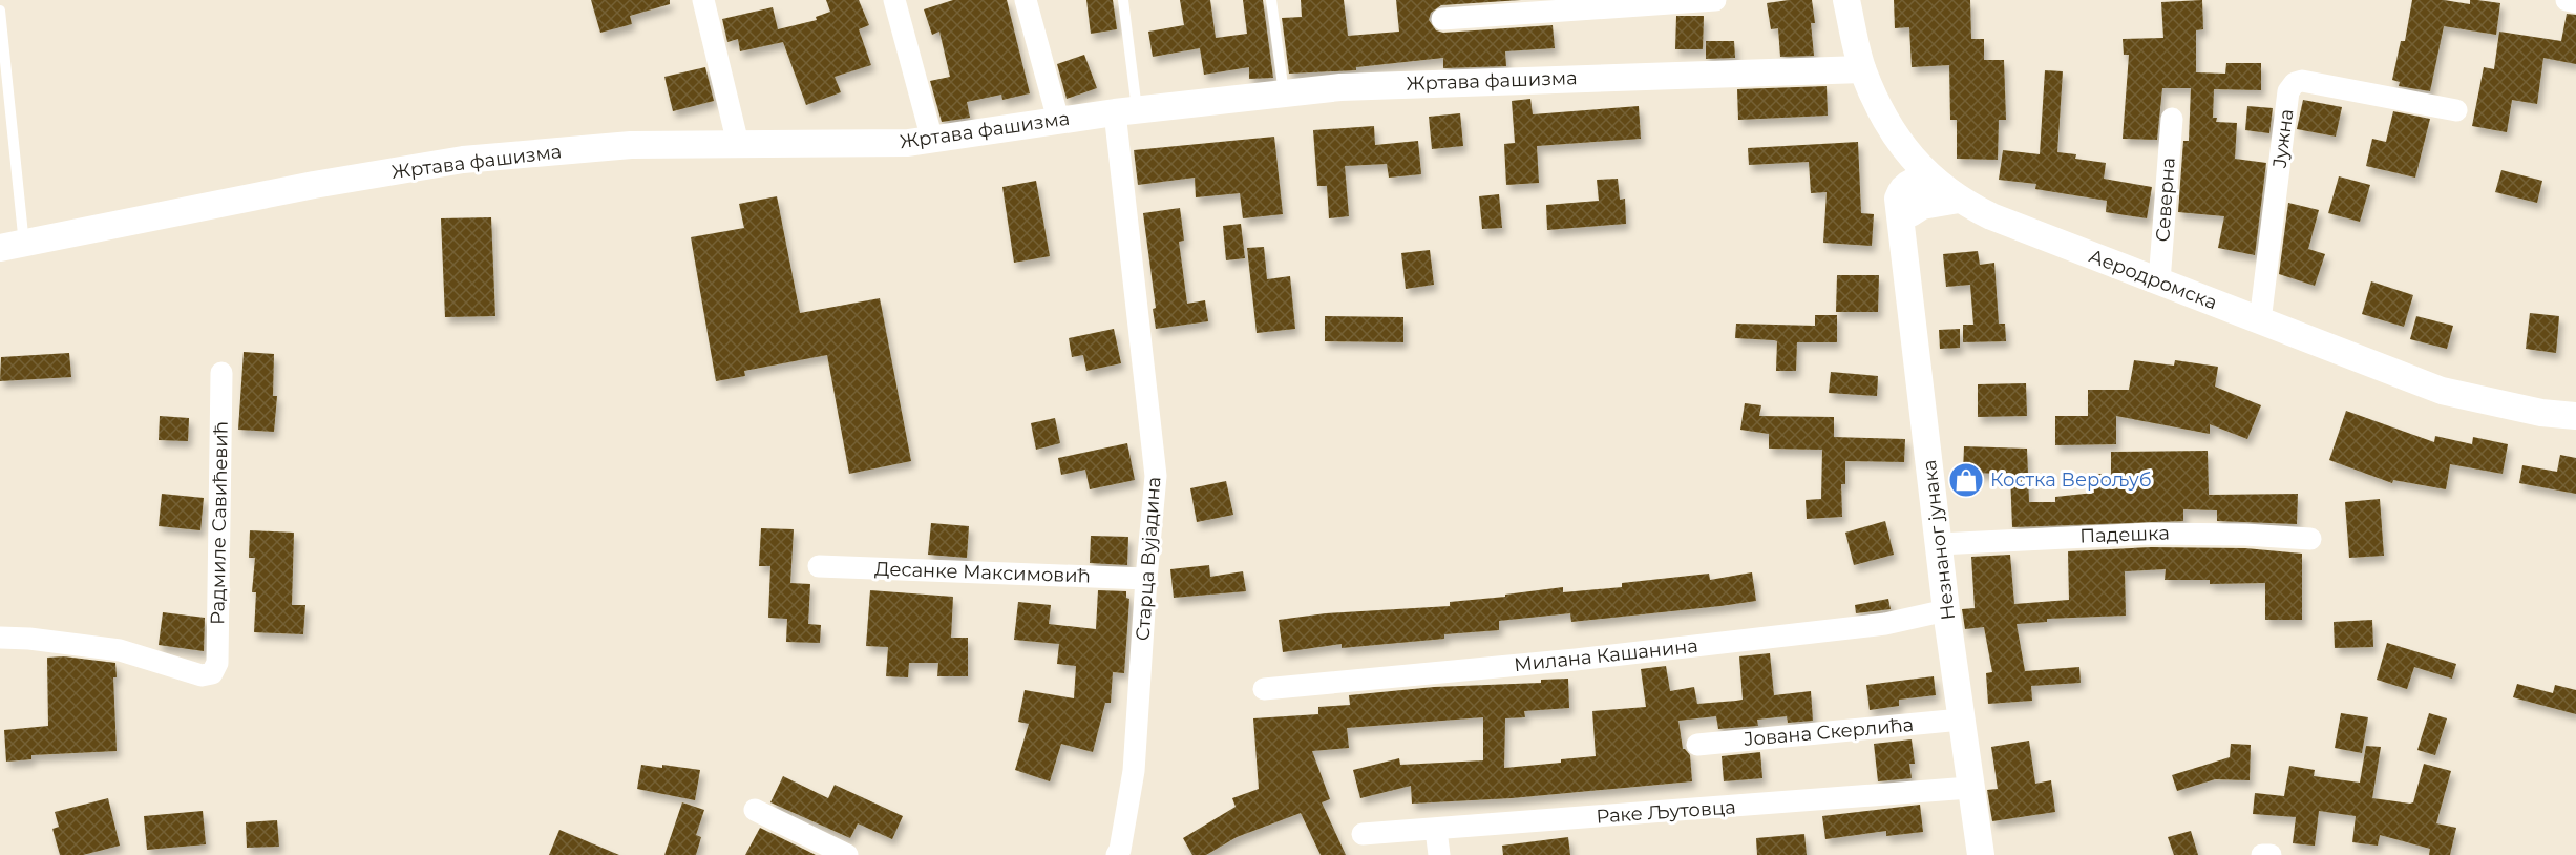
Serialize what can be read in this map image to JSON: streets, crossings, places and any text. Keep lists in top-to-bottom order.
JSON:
{
  "streets": {
    "street": [
      "Жртава фашизма",
      "Јужна",
      "Северна",
      "Аеродромска",
      "Радмиле Савићевић",
      "Падешка",
      "Незнаног јунака",
      "Старца Вујадина",
      "Десанке Максимовић",
      "Милана Кашанина",
      "Јована Скерлића",
      "Раке Љутовца"
    ]
  },
  "crossings": [
    ["Жртава фашизма", "Аеродромска"],
    ["Жртава фашизма", "Старца Вујадина"],
    ["Јужна", "Аеродромска"],
    ["Северна", "Аеродромска"],
    ["Аеродромска", "Незнаног јунака"],
    ["Падешка", "Незнаног јунака"],
    ["Незнаног јунака", "Милана Кашанина"],
    ["Незнаног јунака", "Јована Скерлића"],
    ["Незнаног јунака", "Раке Љутовца"],
    ["Старца Вујадина", "Десанке Максимовић"]
  ],
  "places": {
    "shop": ["Костка Верољуб"]
  }
}
